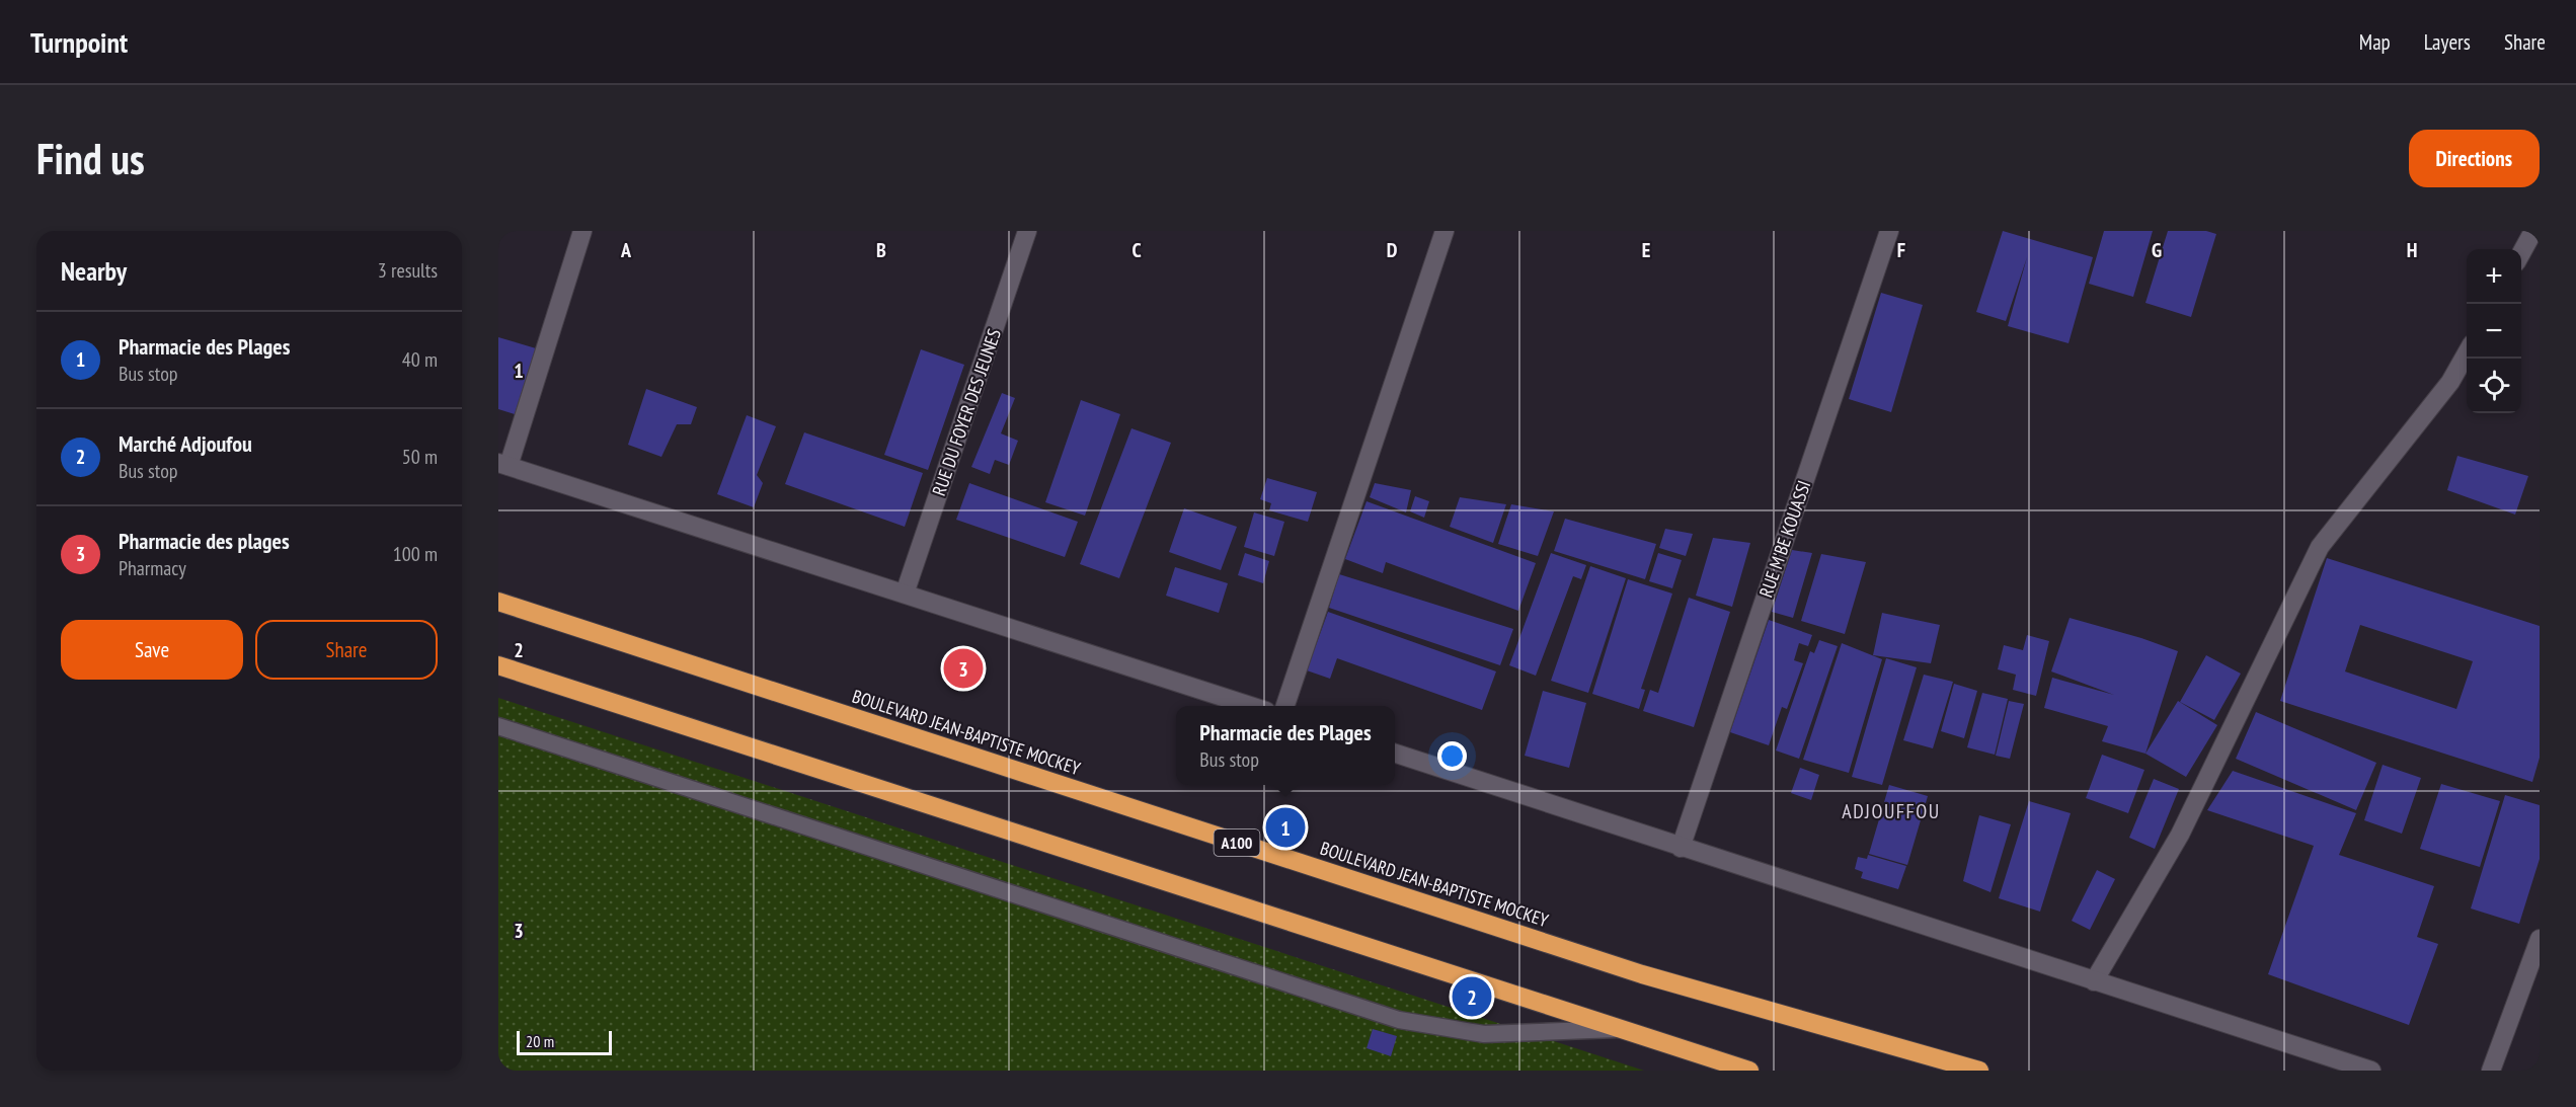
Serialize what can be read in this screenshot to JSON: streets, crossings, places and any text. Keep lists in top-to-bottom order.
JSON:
{
  "streets": {
    "highway": ["BOULEVARD JEAN-BAPTISTE MOCKEY", "A100"],
    "street": ["RUE DU FOYER DES JEUNES", "RUE M'BE KOUASSI"]
  },
  "districts": ["ADJOUFFOU"],
  "scale_bar": "20 m",
  "page": {
    "header": "Turnpoint",
    "nav": ["Map", "Layers", "Share"],
    "buttons": [
      "Directions",
      ["Save", "Share"]
    ],
    "title": "Find us",
    "heading": ["Nearby", "3 results"],
    "map_buttons": ["+", "−"],
    "list": [
      {
        "mark": "1",
        "name": "Pharmacie des Plages",
        "note": "Bus stop",
        "value": "40 m"
      },
      {
        "mark": "2",
        "name": "Marché Adjoufou",
        "note": "Bus stop",
        "value": "50 m"
      },
      {
        "mark": "3",
        "name": "Pharmacie des plages",
        "note": "Pharmacy",
        "value": "100 m"
      }
    ],
    "pins": ["3", "1", "2"],
    "popup": ["Pharmacie des Plages", "Bus stop"],
    "scale": "20 m"
  },
  "grid": {
    "columns": [
      "A",
      "B",
      "C",
      "D",
      "E",
      "F",
      "G",
      "H"
    ],
    "rows": ["1", "2", "3"]
  }
}
